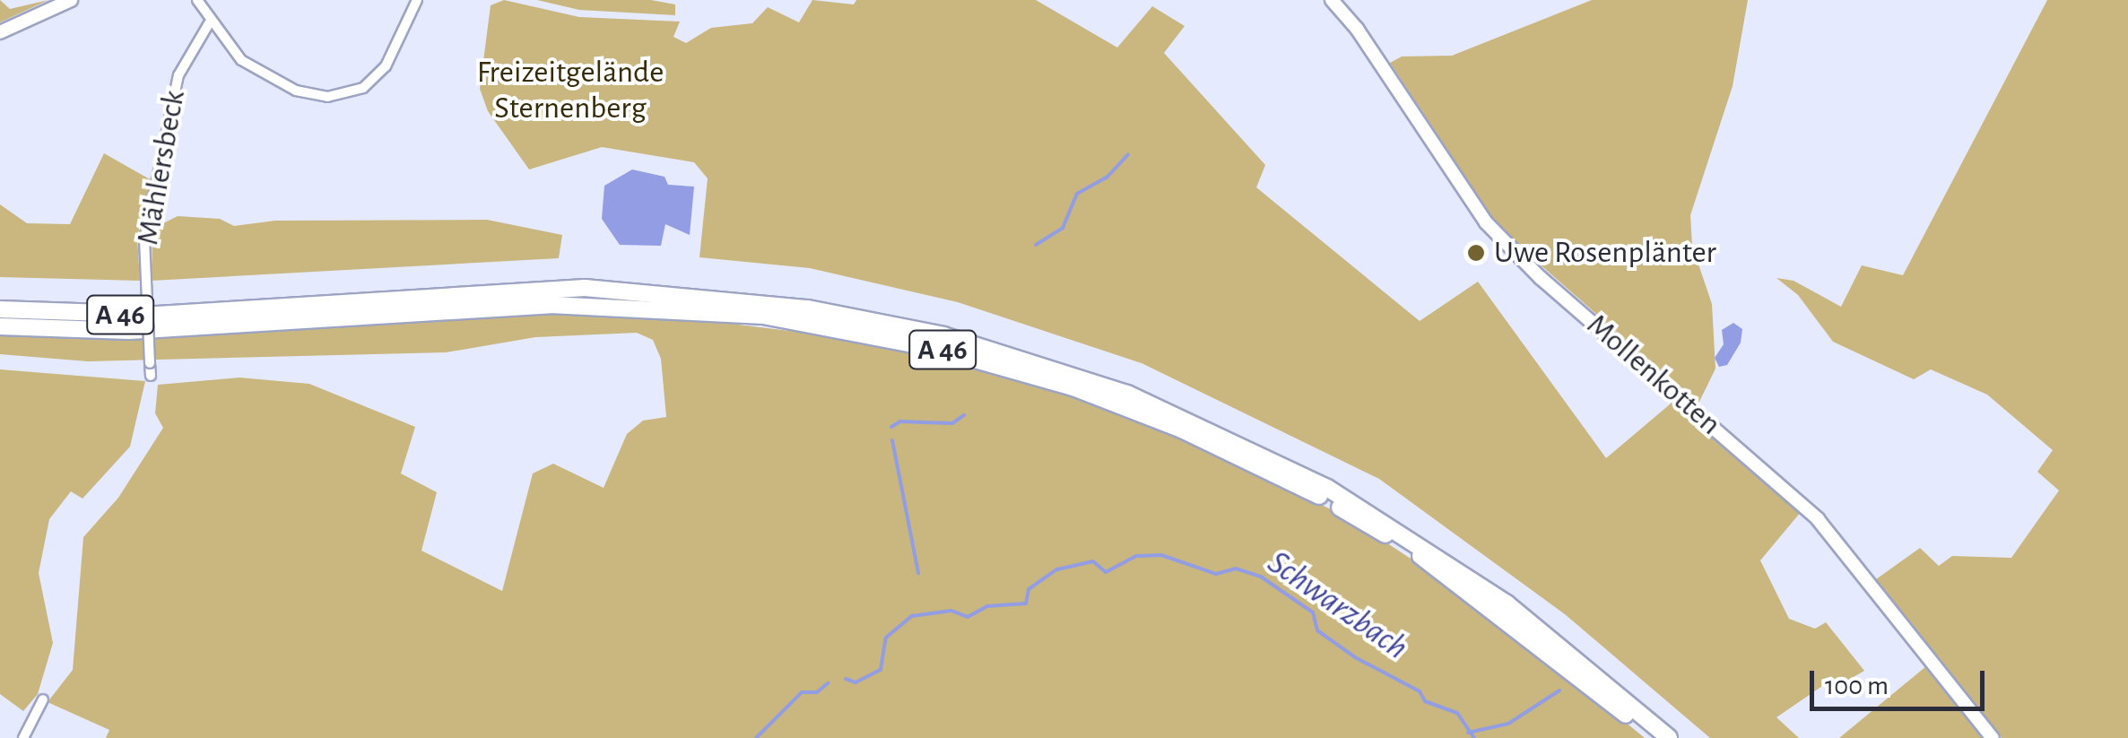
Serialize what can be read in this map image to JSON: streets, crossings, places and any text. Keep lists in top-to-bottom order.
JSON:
{
  "streets": {
    "highway": ["A 46"],
    "main road": ["Mollenkotten"],
    "street": ["Mählersbeck"]
  },
  "water": ["Schwarzbach"],
  "parks": ["Freizeitgelände Sternenberg"],
  "places": ["Uwe Rosenplänter"],
  "scale_bar": "100 m"
}
